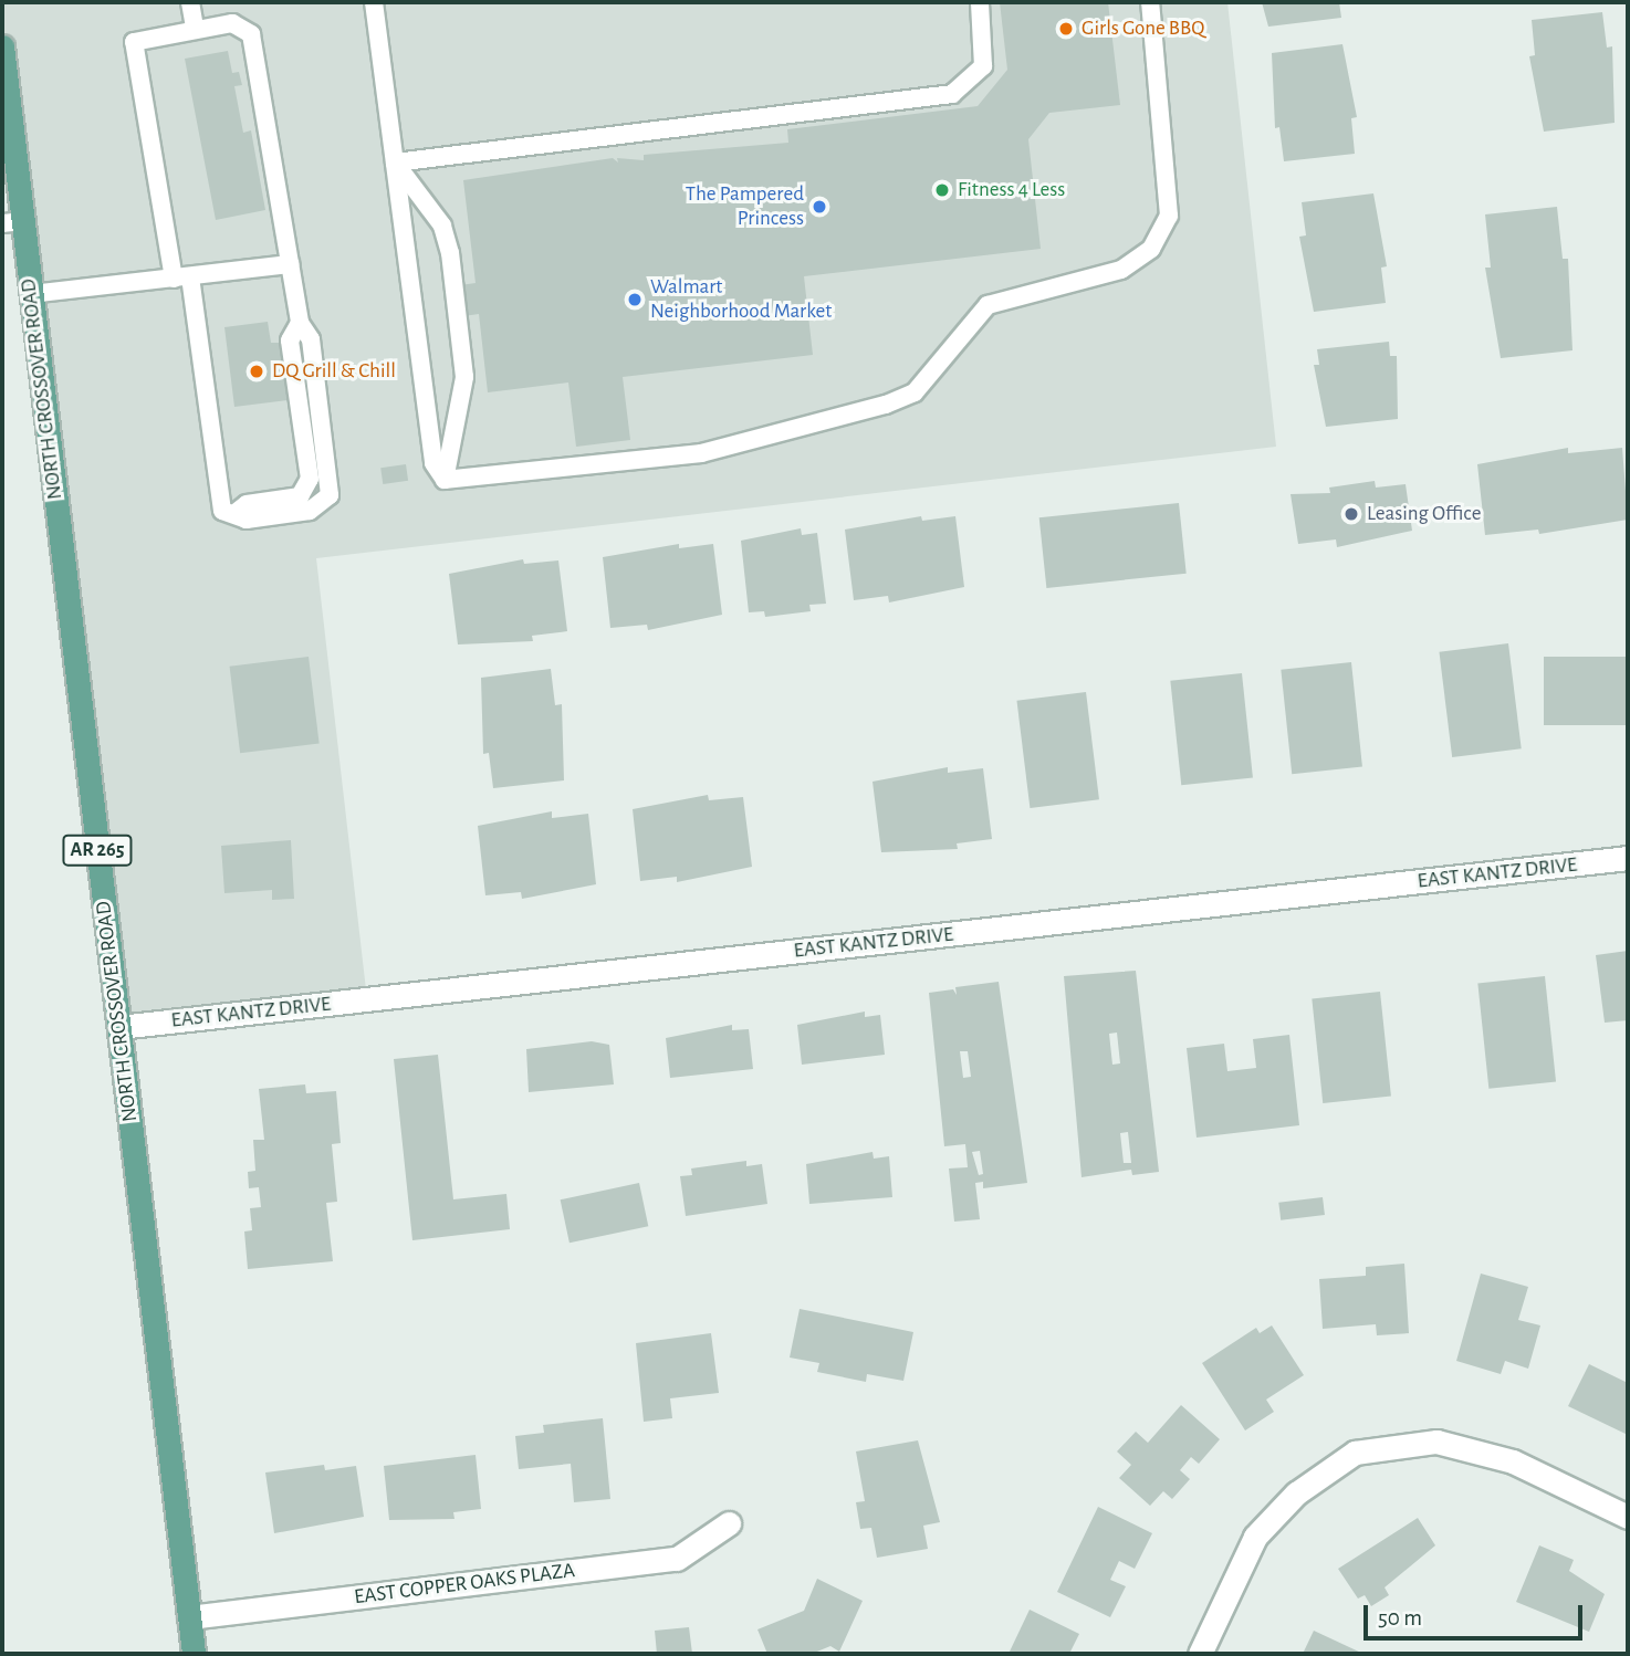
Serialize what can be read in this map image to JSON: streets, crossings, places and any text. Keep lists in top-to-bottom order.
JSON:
{
  "streets": {
    "main road": ["NORTH CROSSOVER ROAD", "AR 265"],
    "street": ["EAST KANTZ DRIVE", "EAST COPPER OAKS PLAZA"]
  },
  "crossings": [
    ["NORTH CROSSOVER ROAD", "EAST KANTZ DRIVE"],
    ["NORTH CROSSOVER ROAD", "EAST COPPER OAKS PLAZA"]
  ],
  "places": [
    "Girls Gone BBQ",
    "Fitness 4 Less",
    "The Pampered Princess",
    "Walmart Neighborhood Market",
    "DQ Grill & Chill",
    "Leasing Office"
  ],
  "scale_bar": "50 m"
}
